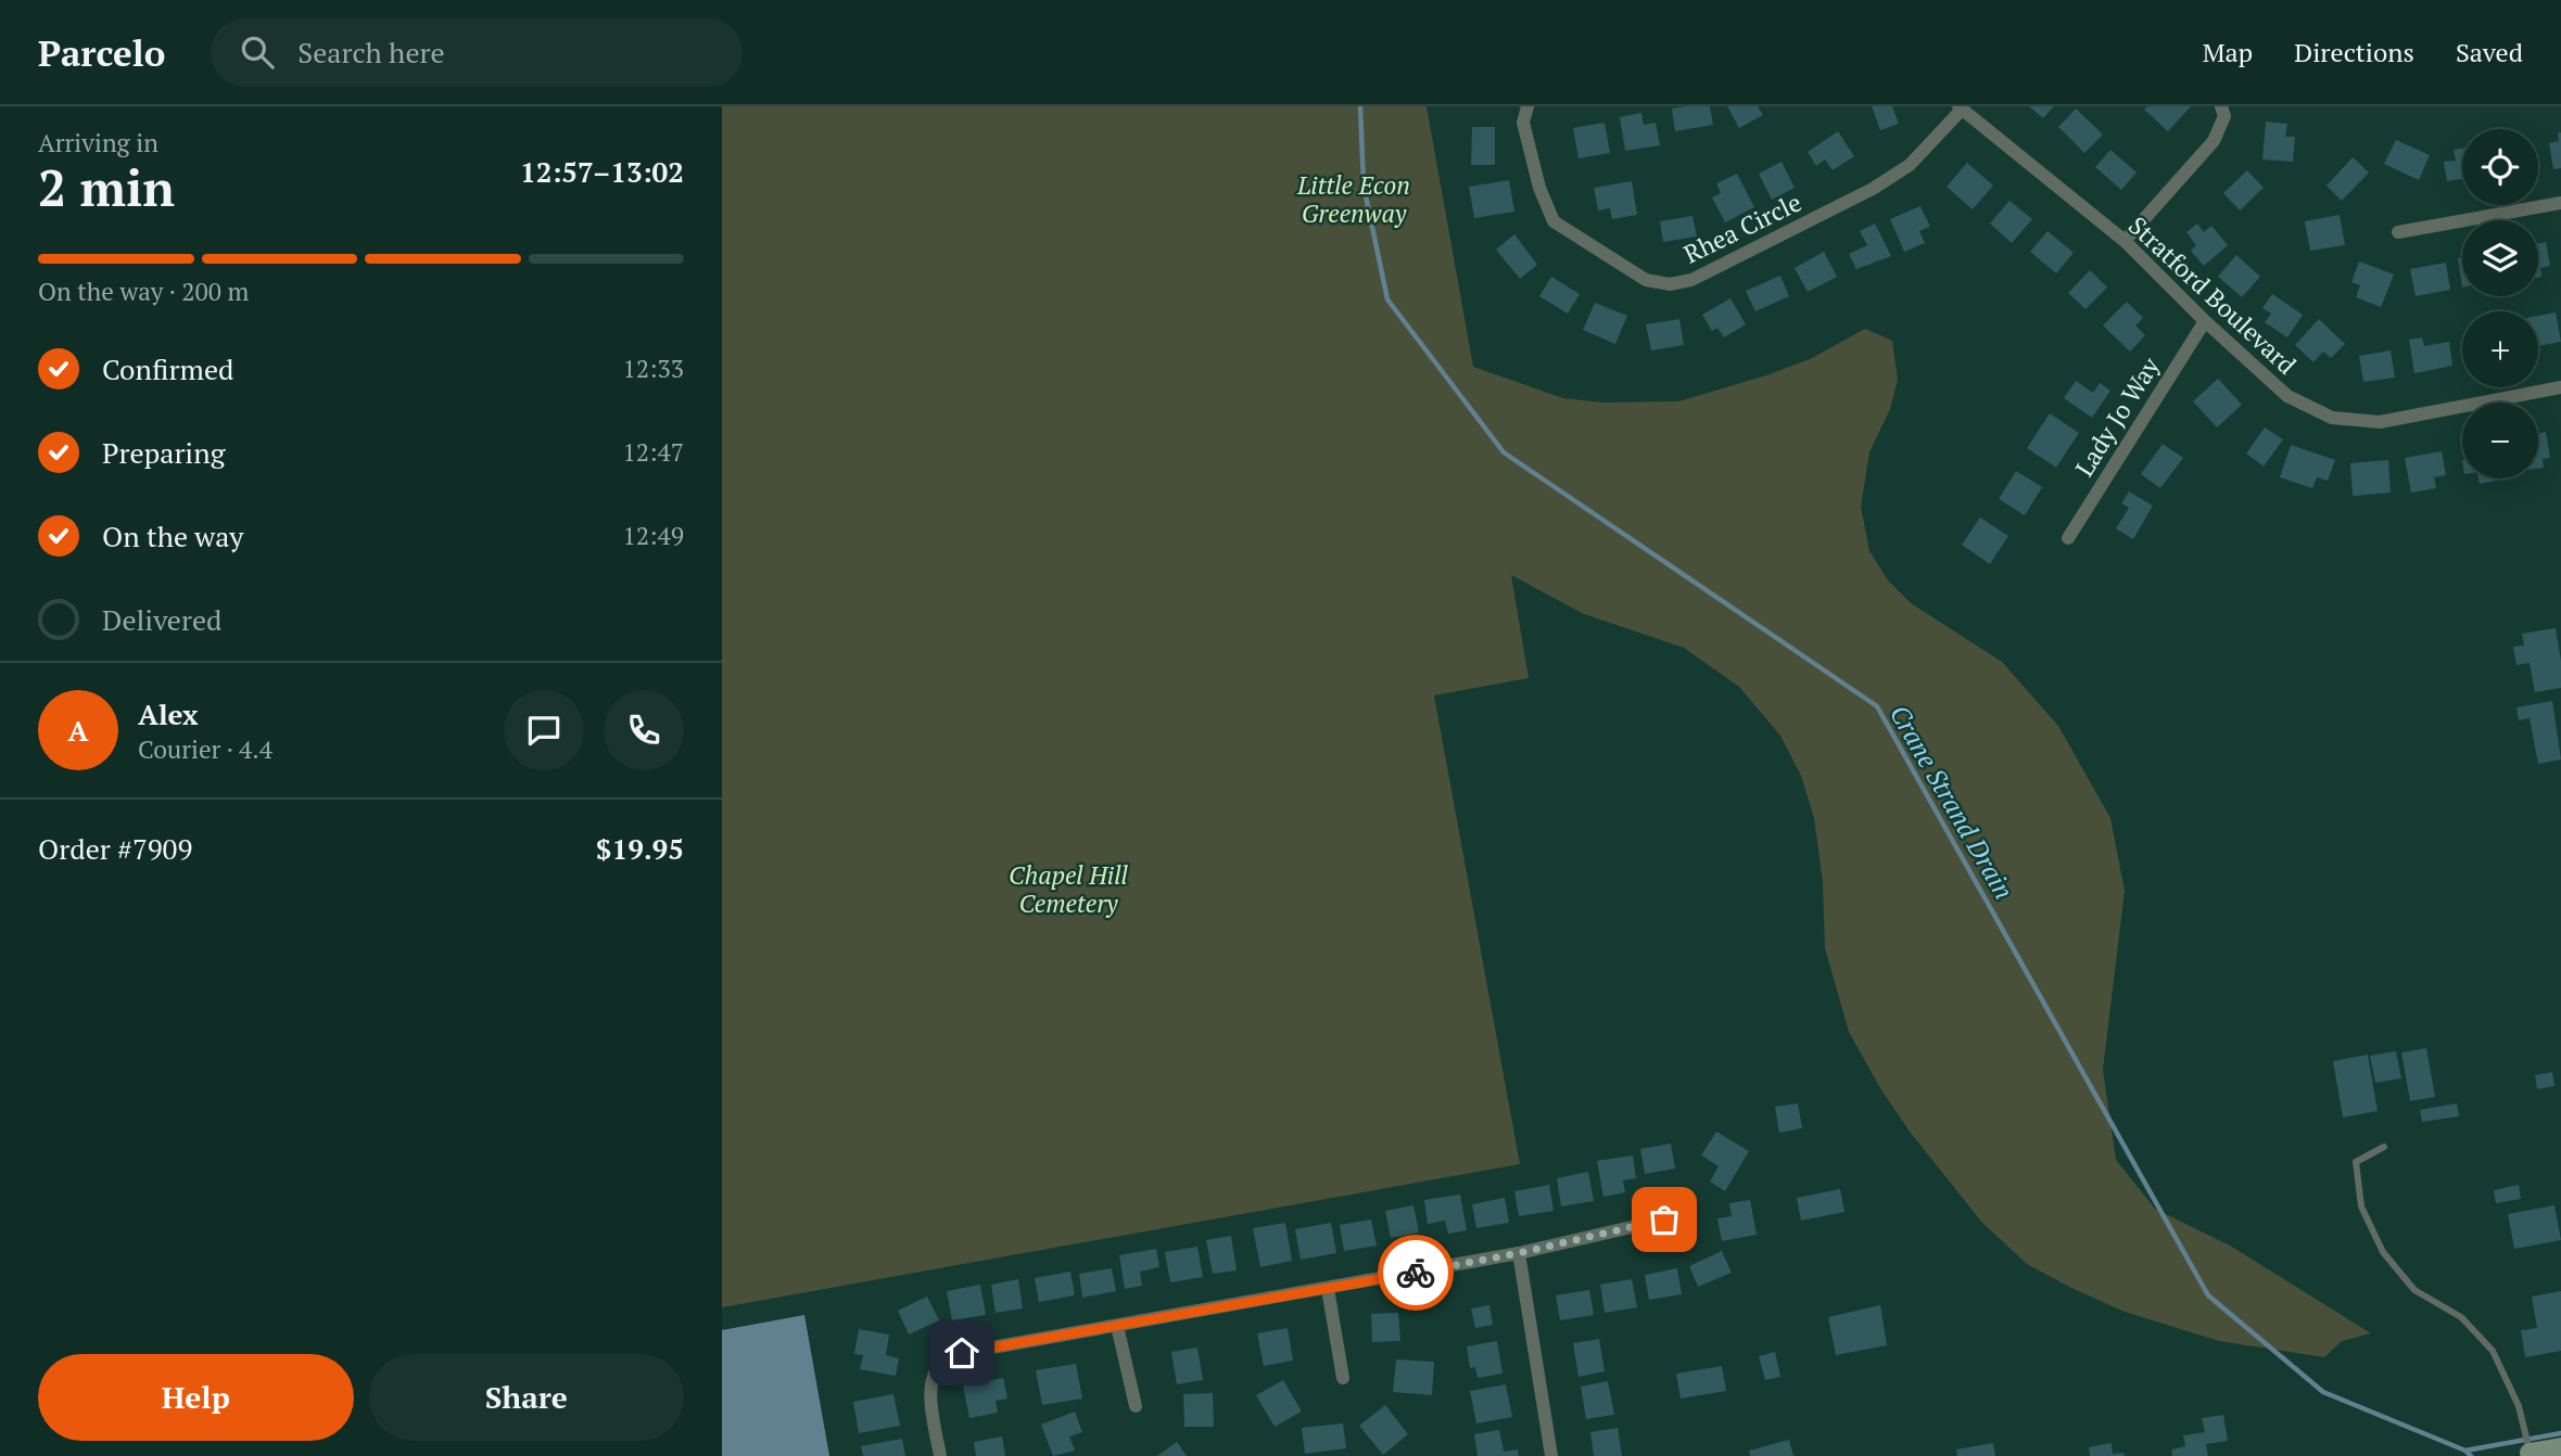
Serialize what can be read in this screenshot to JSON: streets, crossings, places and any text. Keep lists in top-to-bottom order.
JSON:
{
  "streets": {
    "street": ["Rhea Circle", "Stratford Boulevard", "Lady Jo Way"]
  },
  "crossings": [
    ["Rhea Circle", "Stratford Boulevard"],
    ["Stratford Boulevard", "Lady Jo Way"]
  ],
  "water": ["Crane Strand Drain"],
  "parks": ["Little Econ Greenway", "Chapel Hill Cemetery"],
  "page": {
    "header": "Parcelo",
    "search": "Search here",
    "nav": ["Map", "Directions", "Saved"],
    "heading": ["2 min", "Arriving in", "12:57–13:02"],
    "panel": [
      "Alex",
      "Courier · 4.4",
      "Order #7909",
      "$19.95"
    ],
    "map_buttons": ["+", "−"],
    "bar": "On the way · 200 m",
    "list": [
      ["Confirmed", "12:33"],
      ["Preparing", "12:47"],
      ["On the way", "12:49"],
      "Delivered"
    ],
    "round": "A",
    "buttons": ["Help", "Share"]
  }
}
